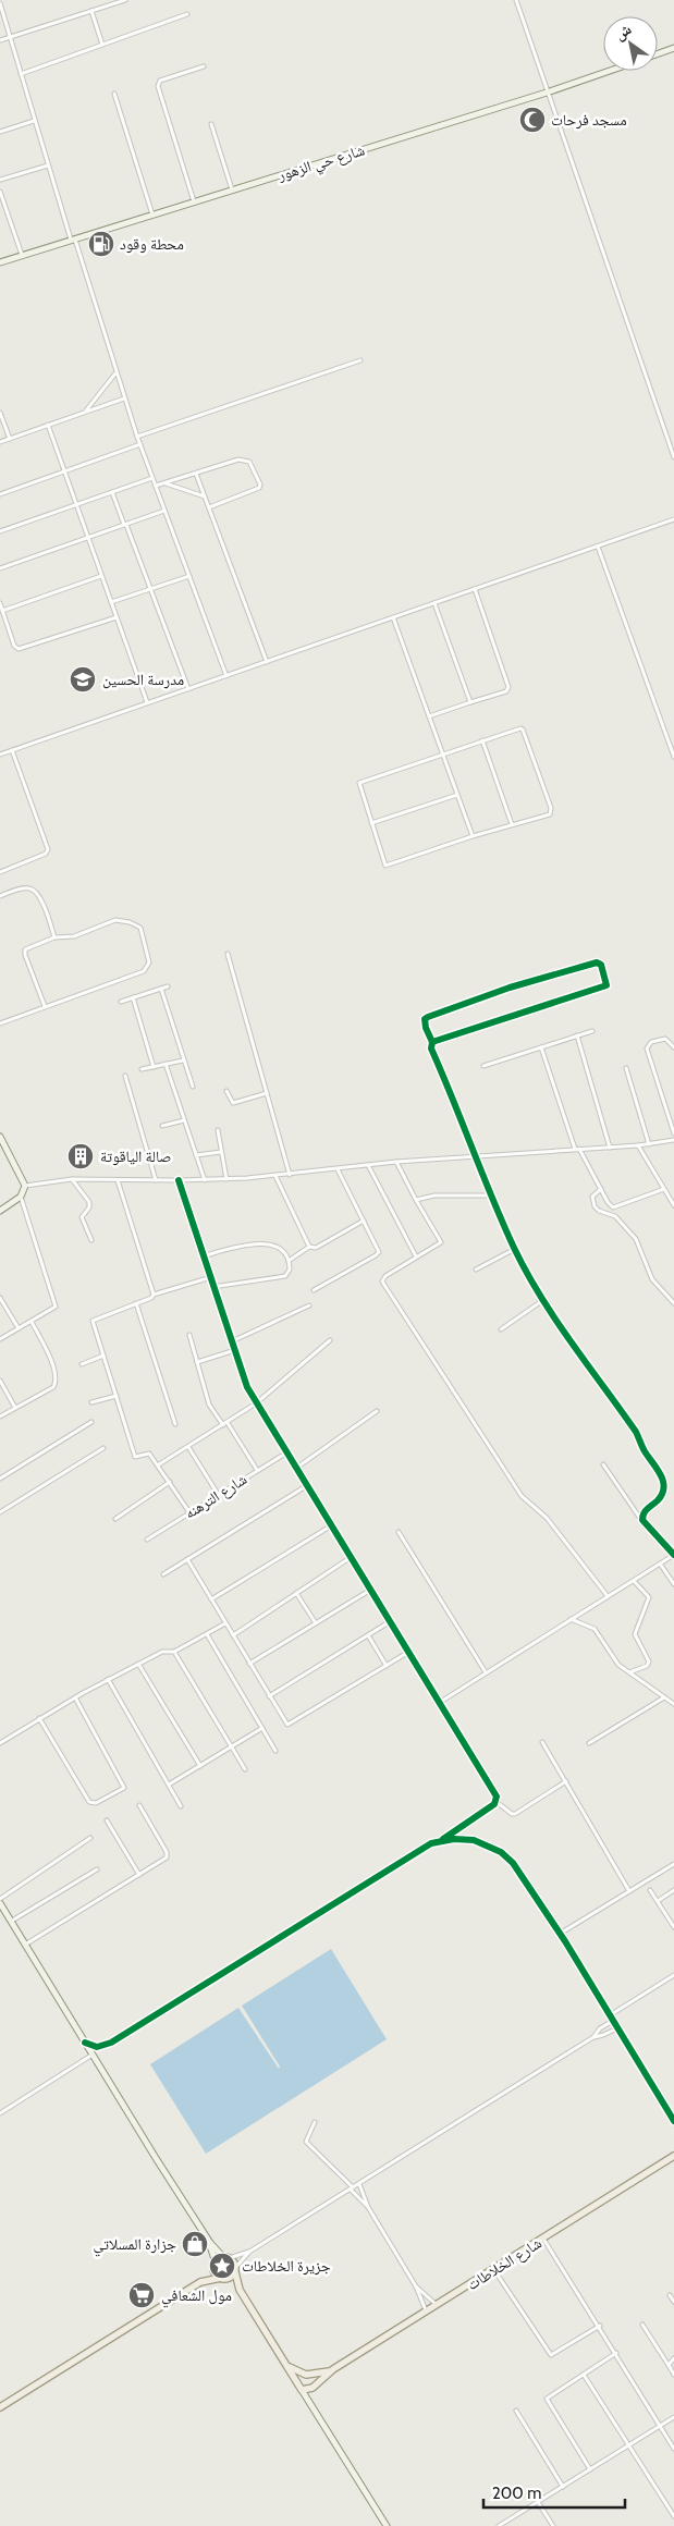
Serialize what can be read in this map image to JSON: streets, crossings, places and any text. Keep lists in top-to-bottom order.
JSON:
{
  "streets": {
    "main road": ["شارع الخلاطات"],
    "street": ["شارع حي الزهور", "شارع الترهنه"]
  },
  "places": {
    "mosque": ["مسجد فرحات"],
    "fuel station": ["محطة وقود"],
    "school or university": ["مدرسة الحسين"],
    "building": ["صالة الياقوتة"],
    "shop": ["جزارة المسلاتي"],
    "place": ["جزيرة الخلاطات"],
    "supermarket": ["مول الشعافي"]
  },
  "scale_bar": "200 m",
  "north": "top left"
}
